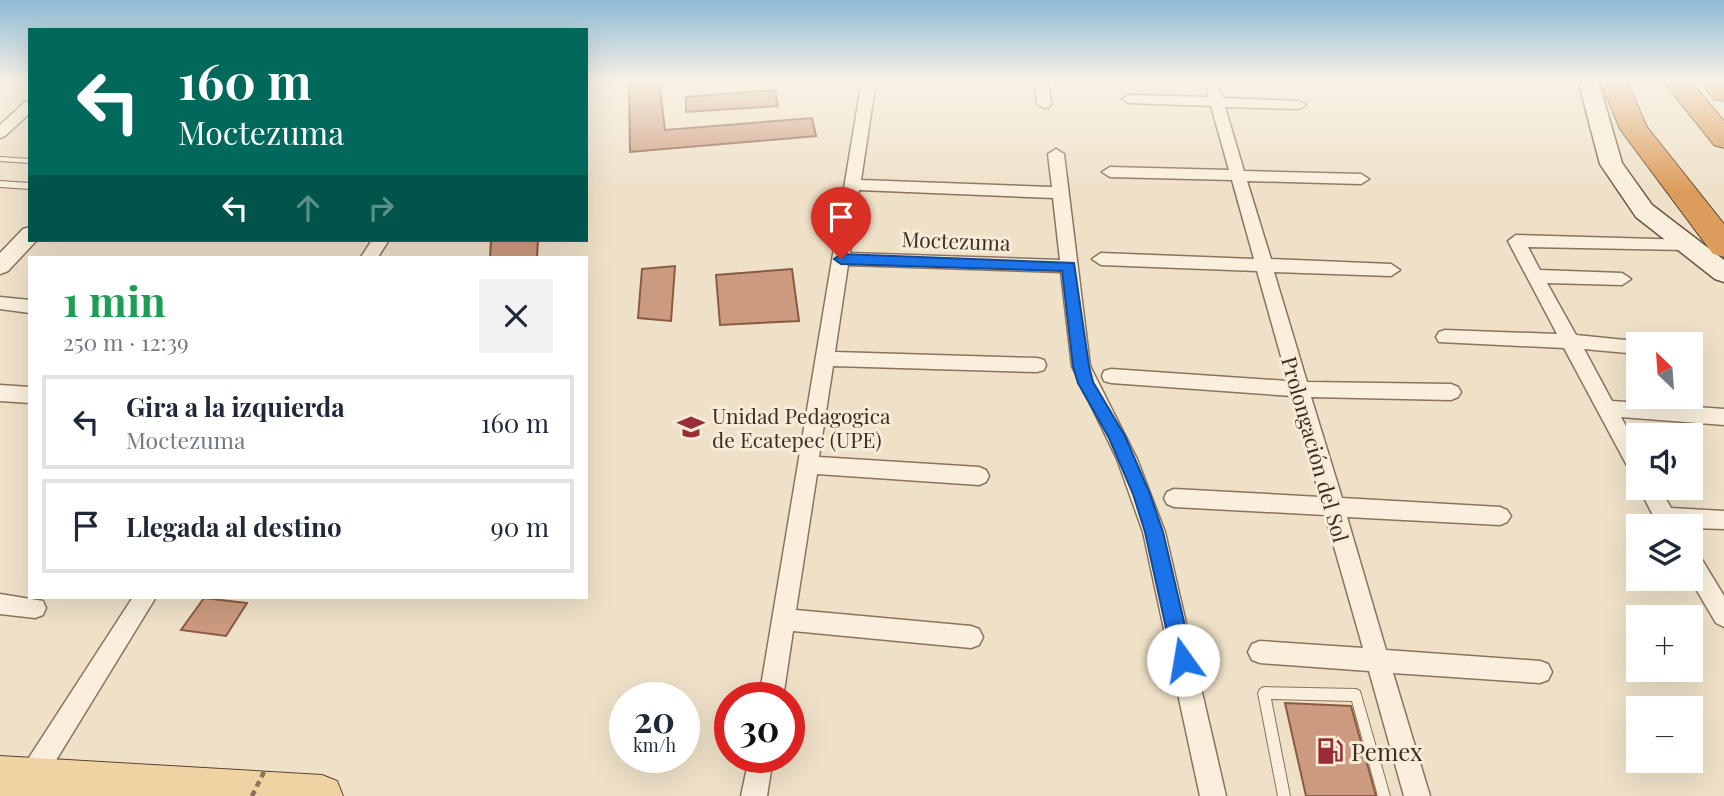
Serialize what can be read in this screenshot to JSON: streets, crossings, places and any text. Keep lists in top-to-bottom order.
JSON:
{
  "streets": {
    "street": ["Moctezuma", "Prolongación del Sol"]
  },
  "places": {
    "school or university": ["Unidad Pedagogica de Ecatepec (UPE)"],
    "fuel station": ["Pemex"]
  },
  "north": "top left",
  "page": {
    "turn": ["160 m", "Moctezuma"],
    "heading": ["1 min", "250 m · 12:39"],
    "map_buttons": ["+", "−"],
    "list": [
      {
        "name": "Gira a la izquierda",
        "note": "Moctezuma",
        "value": "160 m"
      },
      {
        "name": "Llegada al destino",
        "value": "90 m"
      }
    ],
    "speed": "20 km/h",
    "limit": "30"
  }
}
